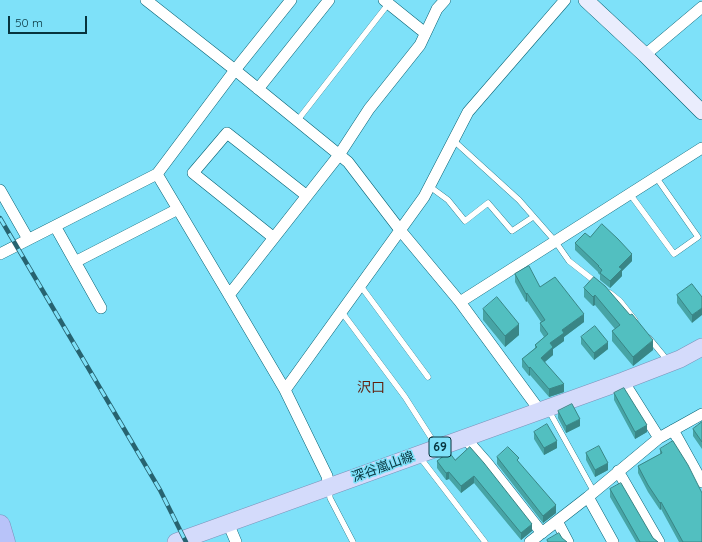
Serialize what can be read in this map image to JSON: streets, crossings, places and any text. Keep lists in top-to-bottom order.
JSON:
{
  "streets": {
    "main road": ["69", "深谷嵐山線"]
  },
  "districts": ["沢口"],
  "scale_bar": "50 m"
}
